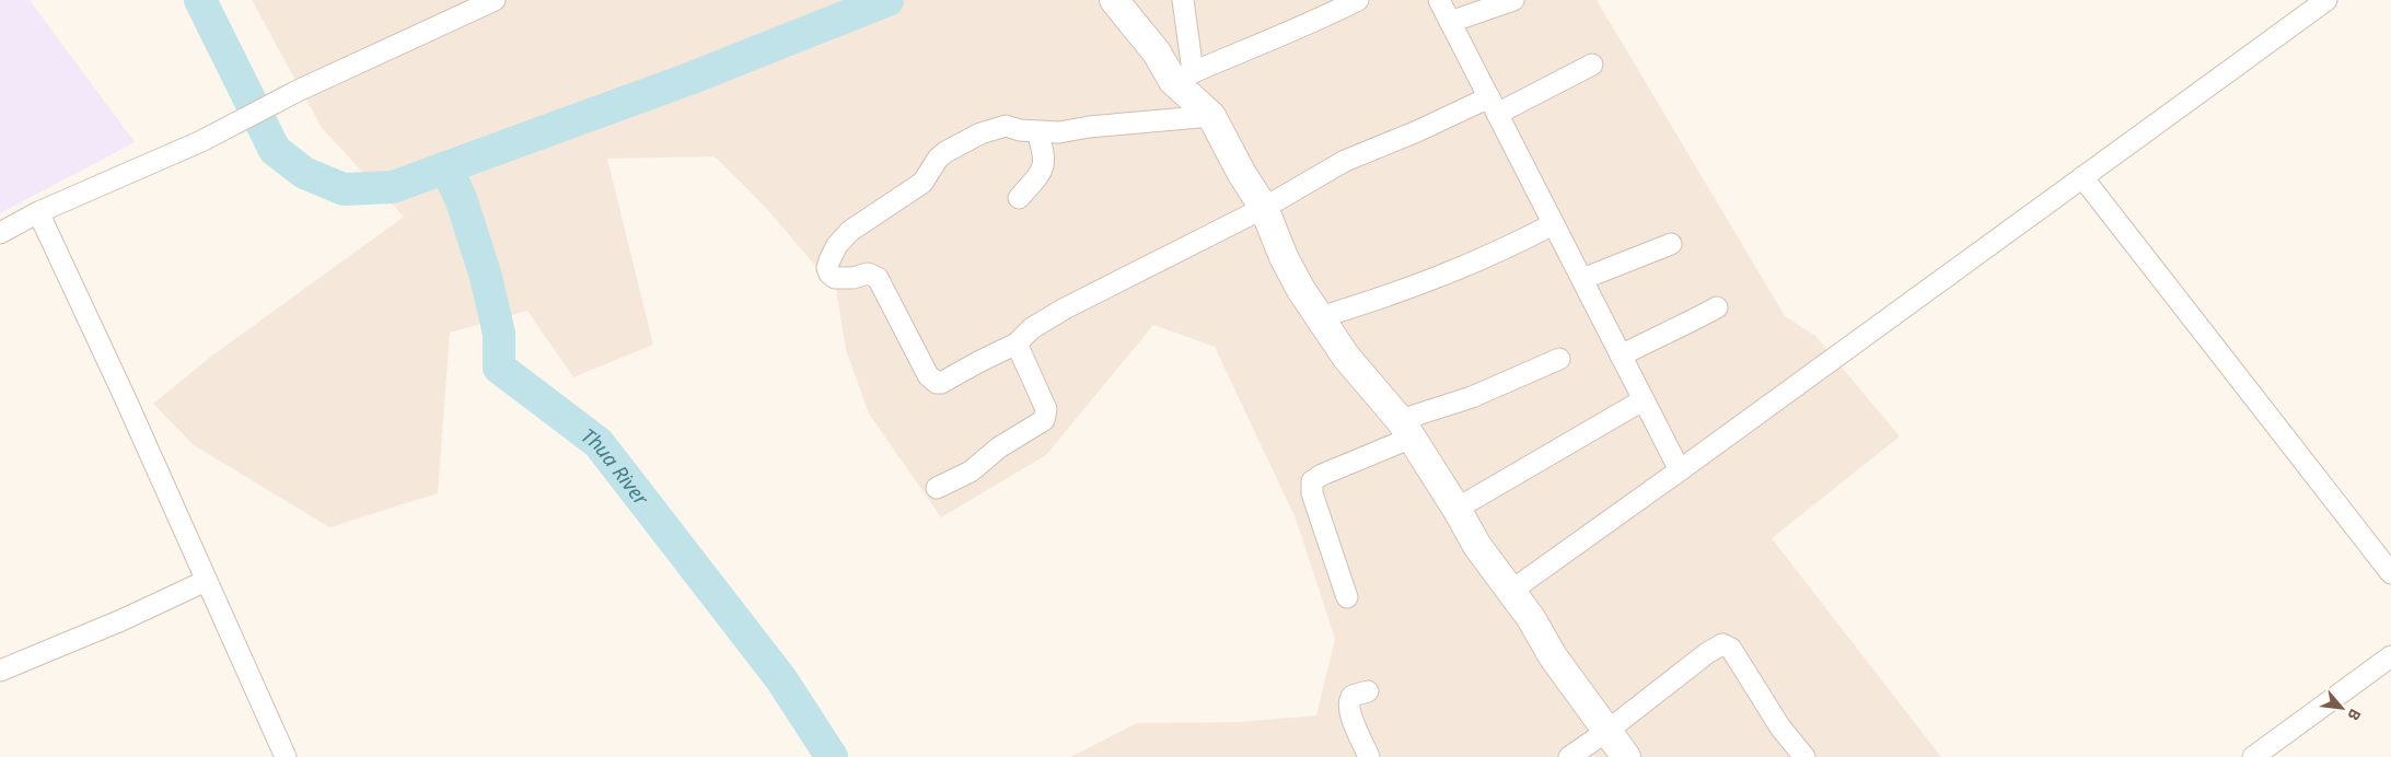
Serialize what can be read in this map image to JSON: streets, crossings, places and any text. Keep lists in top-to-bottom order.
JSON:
{
  "water": ["Thua River"],
  "north": "bottom right"
}
